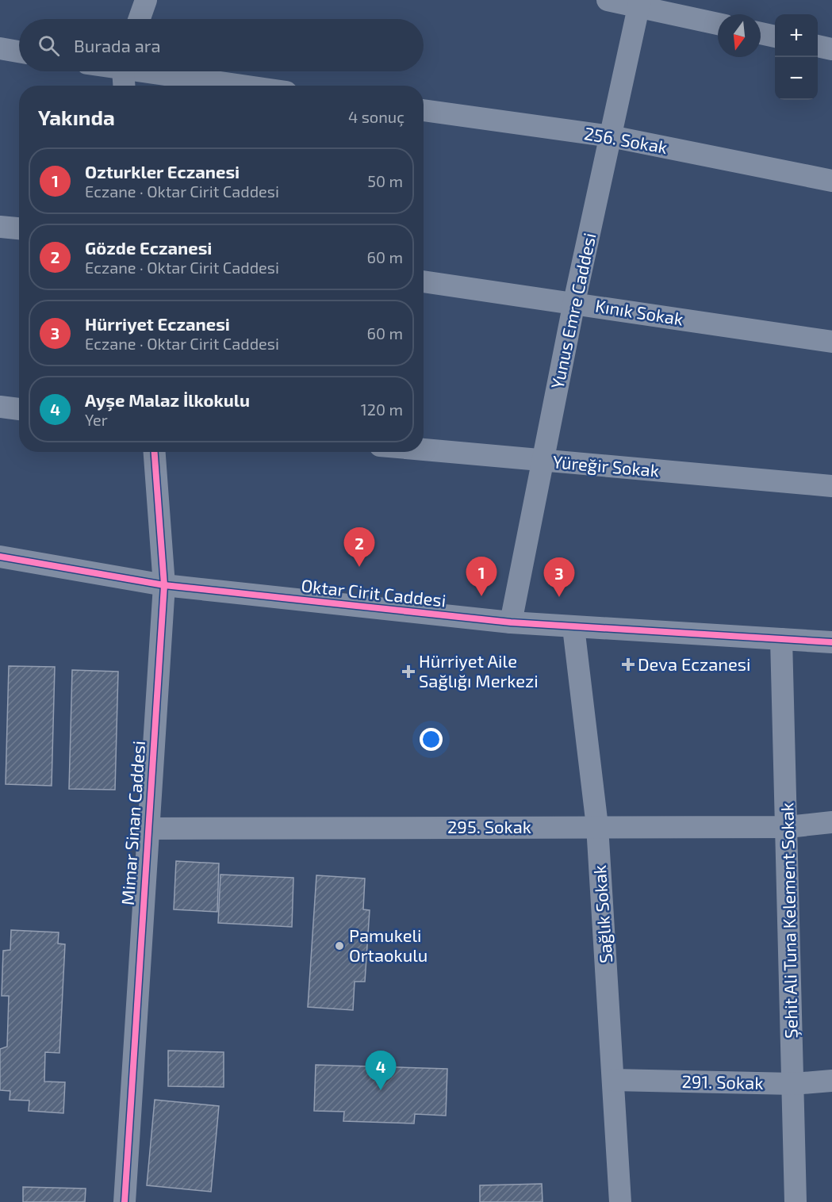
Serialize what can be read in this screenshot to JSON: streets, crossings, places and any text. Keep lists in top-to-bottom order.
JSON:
{
  "streets": {
    "street": [
      "256. Sokak",
      "Yunus Emre Caddesi",
      "Kınık Sokak",
      "Yüreğir Sokak",
      "Oktar Cirit Caddesi",
      "Mimar Sinan Caddesi",
      "295. Sokak",
      "Sağlık Sokak",
      "Şehit Ali Tuna Kelement Sokak",
      "291. Sokak"
    ]
  },
  "crossings": [
    ["256. Sokak", "Yunus Emre Caddesi"],
    ["Yunus Emre Caddesi", "Kınık Sokak"],
    ["Yunus Emre Caddesi", "Yüreğir Sokak"],
    ["Yunus Emre Caddesi", "Oktar Cirit Caddesi"],
    ["Oktar Cirit Caddesi", "Mimar Sinan Caddesi"],
    ["Oktar Cirit Caddesi", "Sağlık Sokak"],
    ["Oktar Cirit Caddesi", "Şehit Ali Tuna Kelement Sokak"],
    ["Mimar Sinan Caddesi", "295. Sokak"],
    ["295. Sokak", "Sağlık Sokak"],
    ["295. Sokak", "Şehit Ali Tuna Kelement Sokak"],
    ["Sağlık Sokak", "291. Sokak"],
    ["Şehit Ali Tuna Kelement Sokak", "291. Sokak"]
  ],
  "places": {
    "health": ["Deva Eczanesi", "Hürriyet Aile Sağlığı Merkezi"],
    "other": ["Pamukeli Ortaokulu"]
  },
  "north": "bottom",
  "page": {
    "map_buttons": ["+", "−"],
    "search": "Burada ara",
    "heading": ["Yakında", "4 sonuç"],
    "list": [
      {
        "mark": "1",
        "name": "Ozturkler Eczanesi",
        "note": "Eczane · Oktar Cirit Caddesi",
        "value": "50 m"
      },
      {
        "mark": "2",
        "name": "Gözde Eczanesi",
        "note": "Eczane · Oktar Cirit Caddesi",
        "value": "60 m"
      },
      {
        "mark": "3",
        "name": "Hürriyet Eczanesi",
        "note": "Eczane · Oktar Cirit Caddesi",
        "value": "60 m"
      },
      {
        "mark": "4",
        "name": "Ayşe Malaz İlkokulu",
        "note": "Yer",
        "value": "120 m"
      }
    ],
    "pins": [
      "2",
      "1",
      "3",
      "4"
    ]
  }
}
